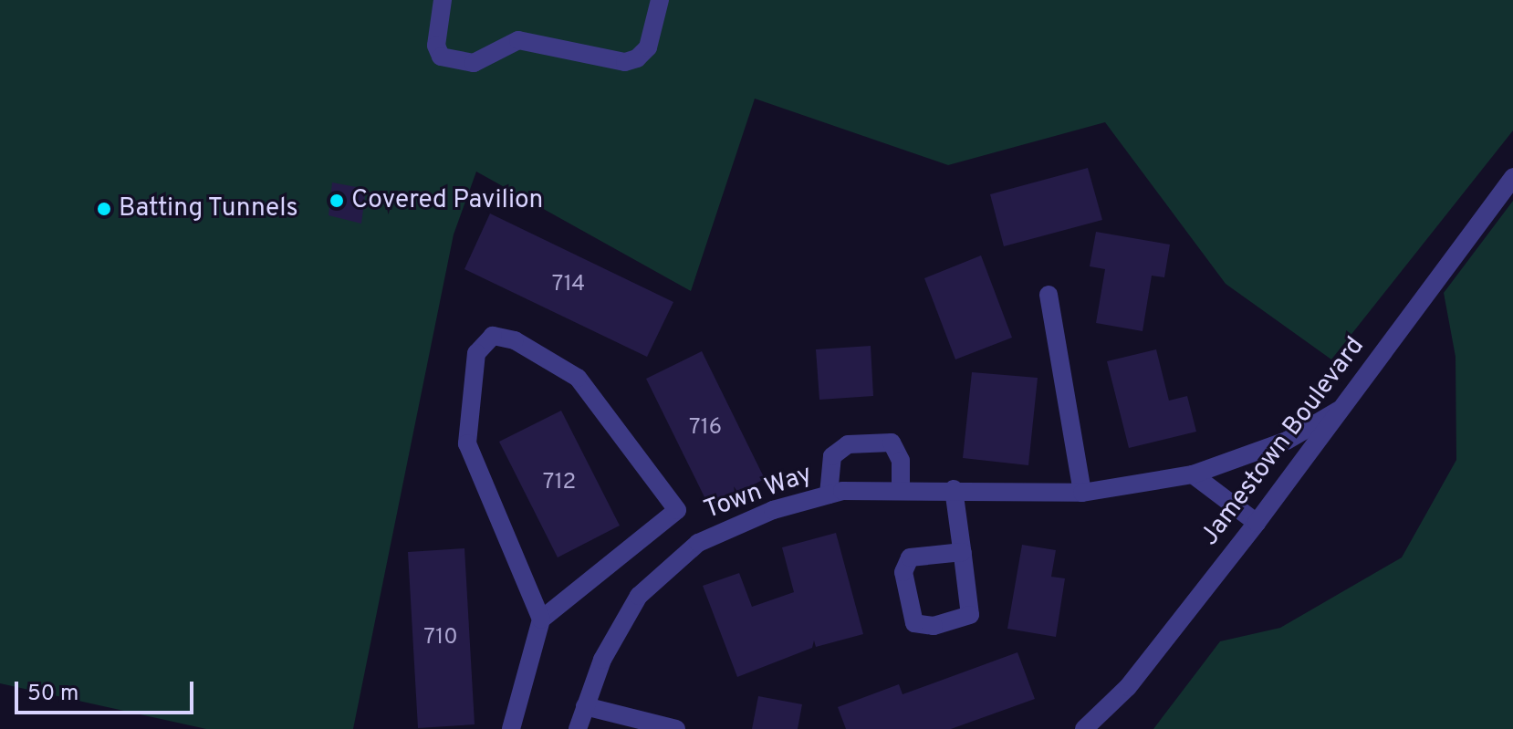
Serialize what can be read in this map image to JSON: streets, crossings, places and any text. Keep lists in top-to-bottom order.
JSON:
{
  "streets": {
    "street": ["Jamestown Boulevard", "Town Way"]
  },
  "crossings": [
    ["Jamestown Boulevard", "Town Way"]
  ],
  "places": ["Covered Pavilion", "Batting Tunnels"],
  "house_numbers": [
    "714",
    "716",
    "712",
    "710"
  ],
  "scale_bar": "50 m"
}
